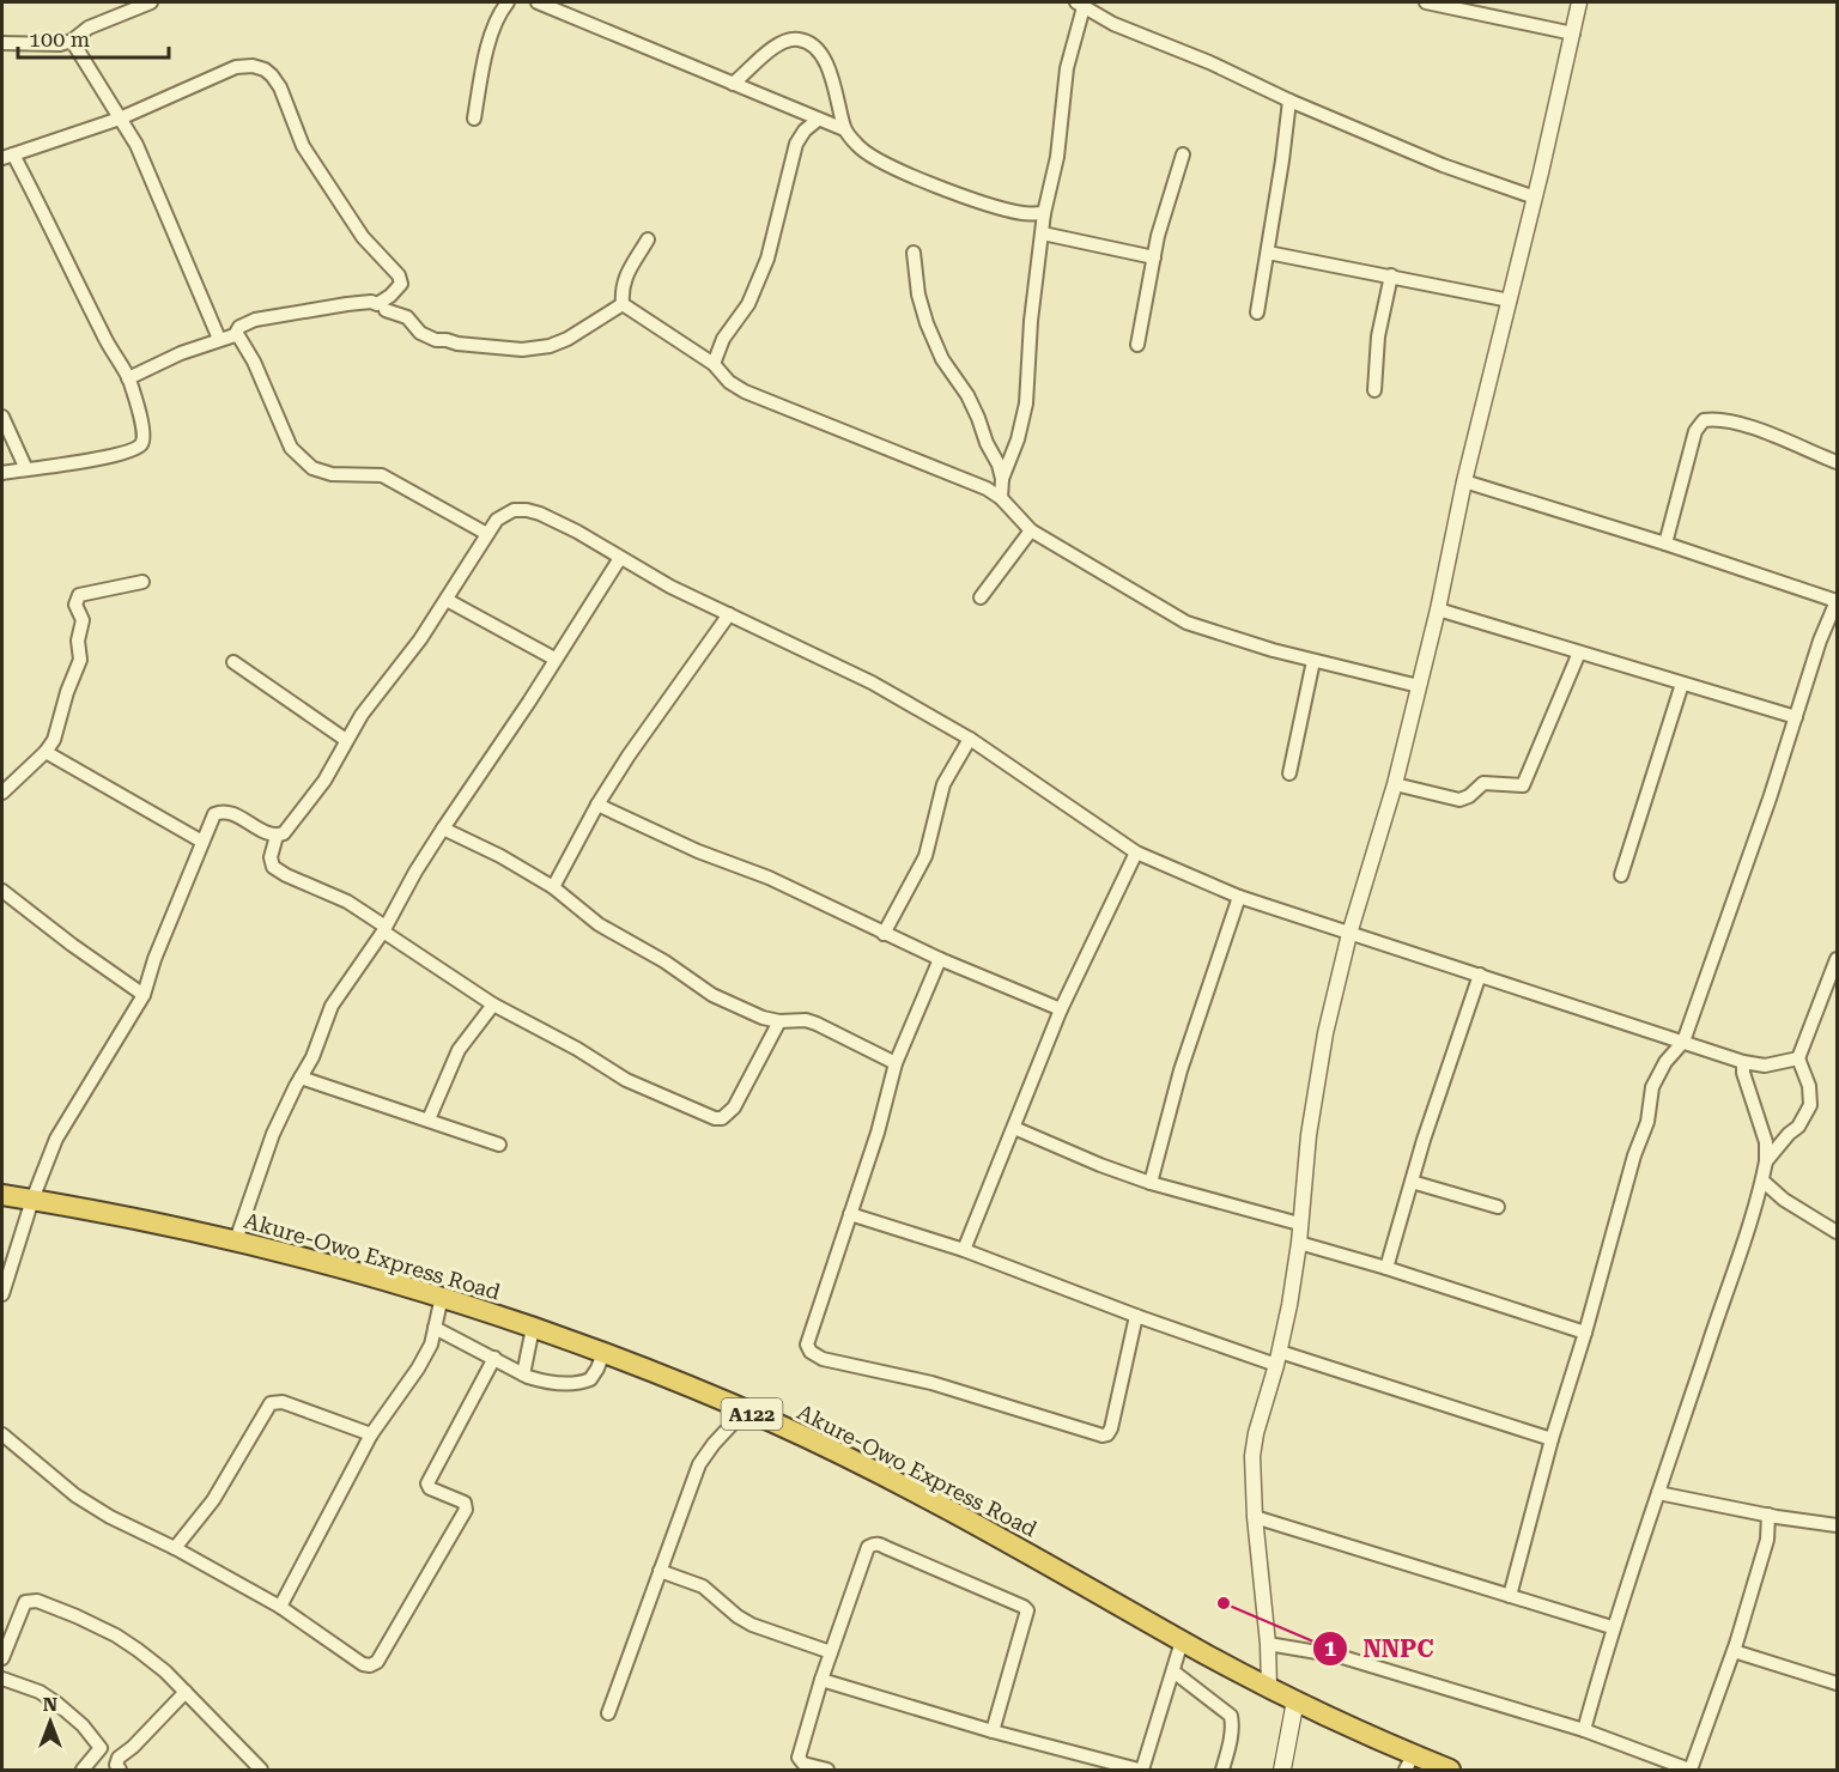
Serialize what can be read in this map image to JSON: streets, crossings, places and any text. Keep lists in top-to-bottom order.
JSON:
{
  "streets": {
    "highway": ["Akure-Owo Express Road", "A122"]
  },
  "places": ["NNPC"],
  "scale_bar": "100 m",
  "north": "top"
}
